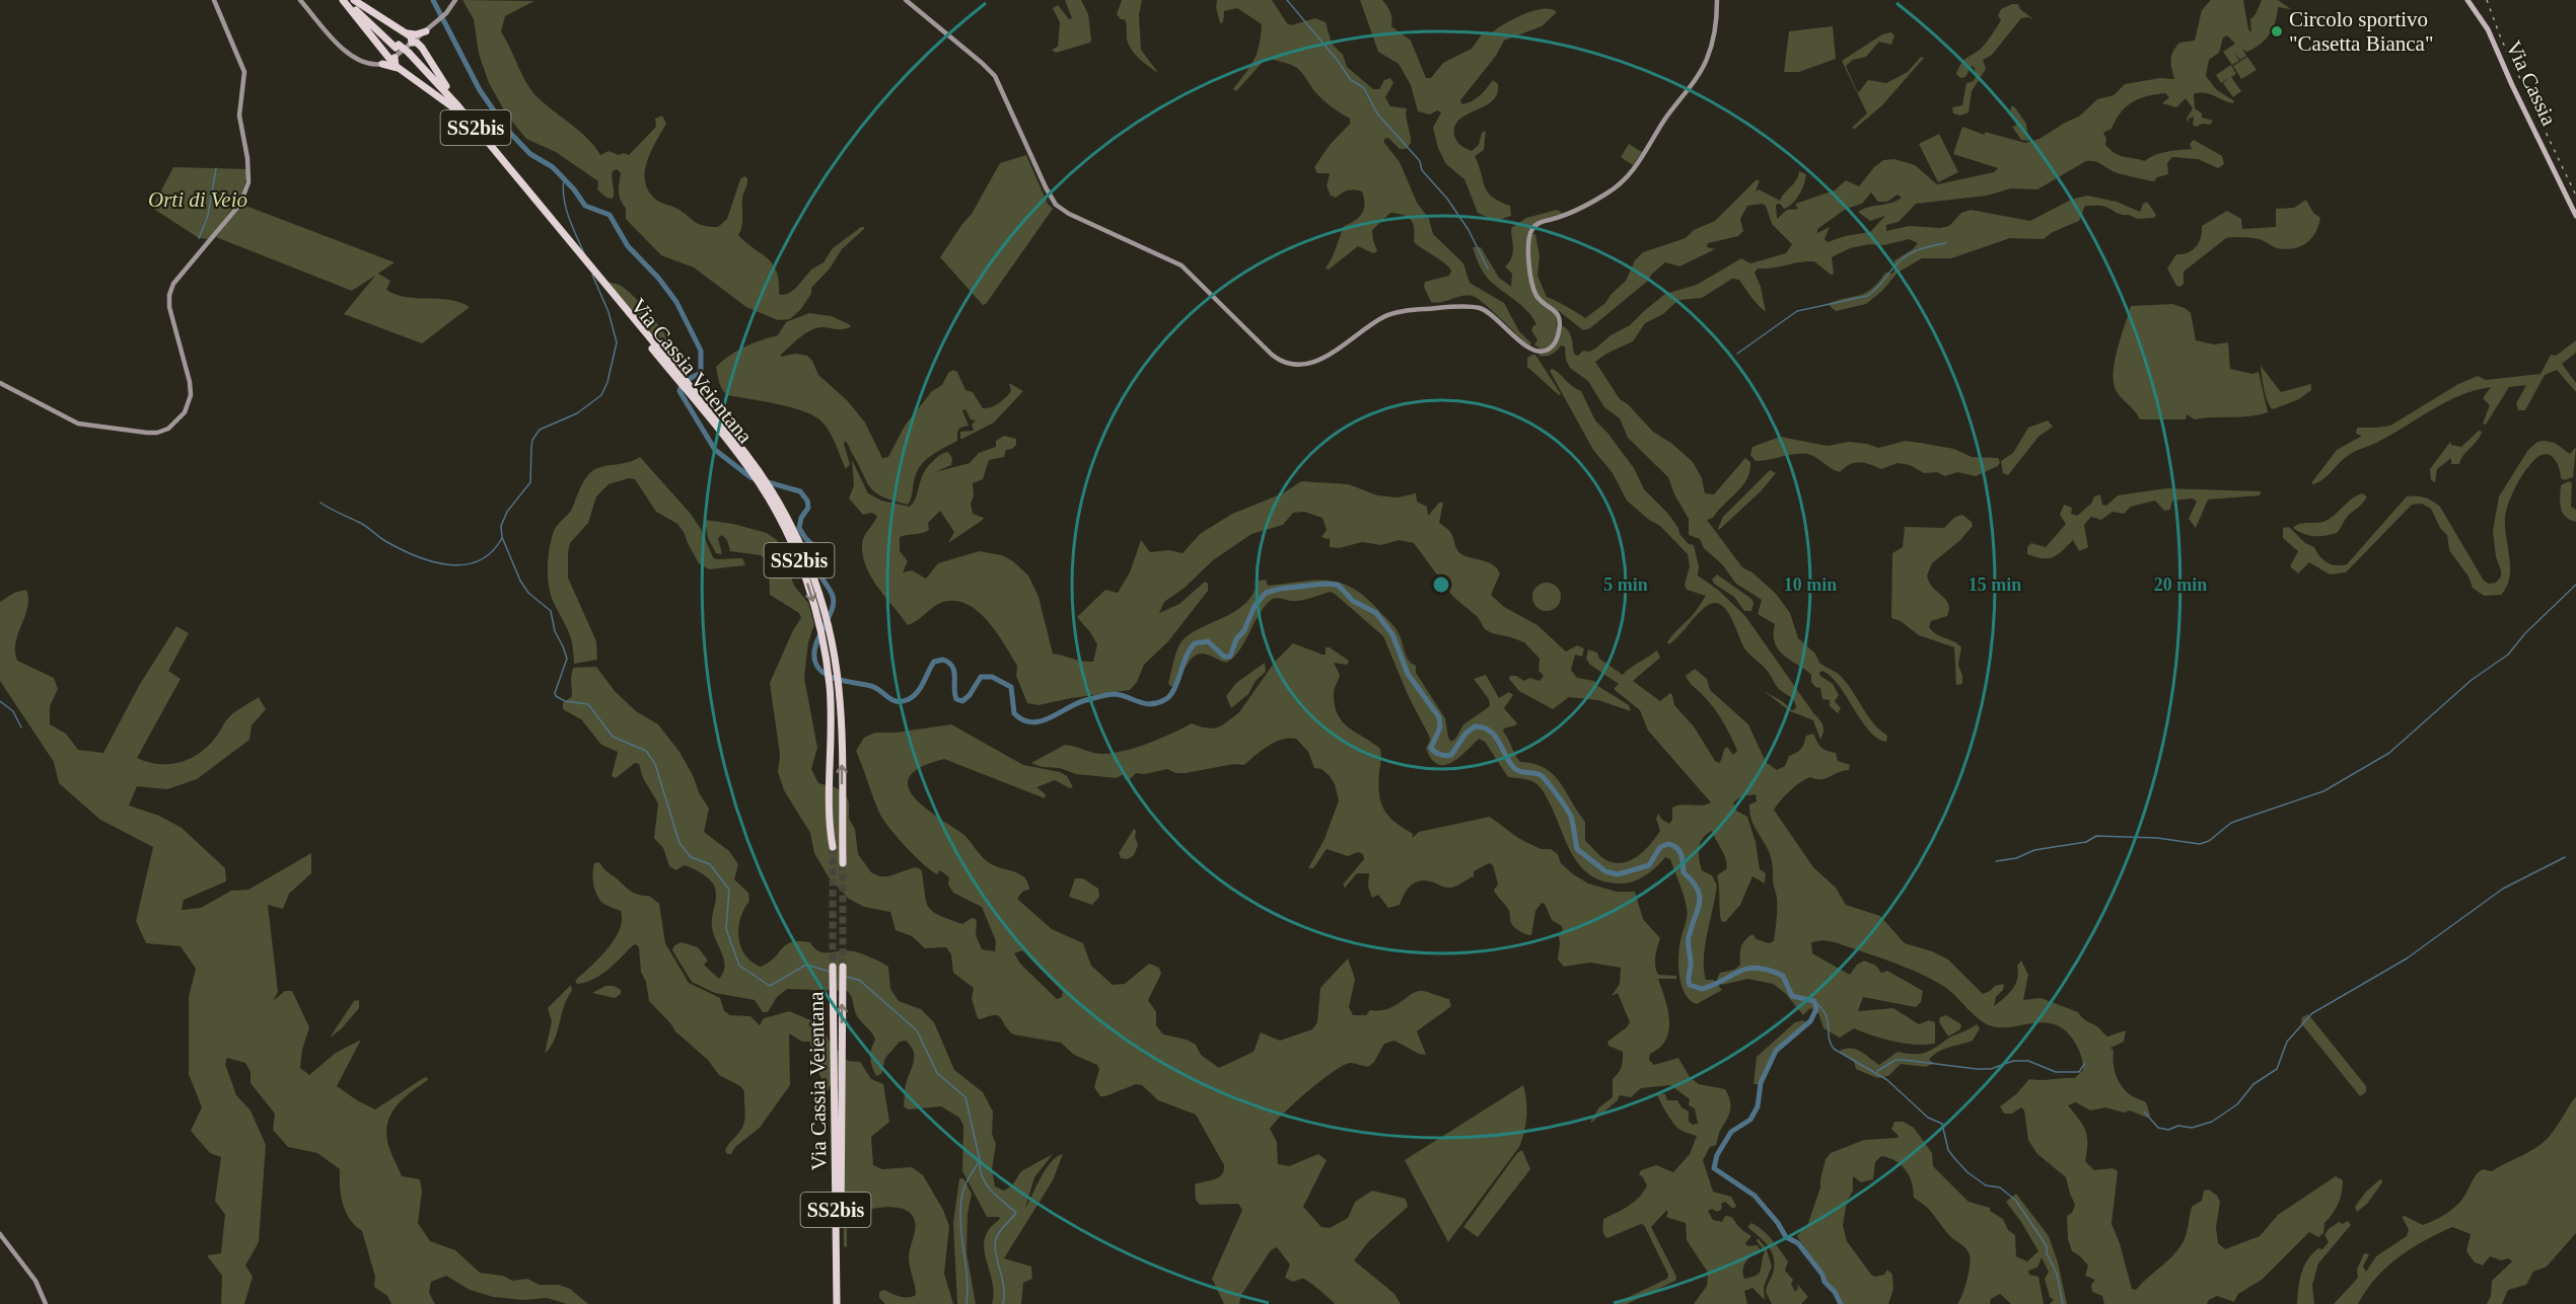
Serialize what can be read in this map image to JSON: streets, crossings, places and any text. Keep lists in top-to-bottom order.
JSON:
{
  "streets": {
    "highway": ["SS2bis", "Via Cassia Veientana"],
    "main road": ["Via Cassia"]
  },
  "parks": ["Orti di Veio"],
  "places": ["Circolo sportivo \"Casetta Bianca\""],
  "rings": [
    "5 min",
    "10 min",
    "15 min",
    "20 min"
  ]
}
